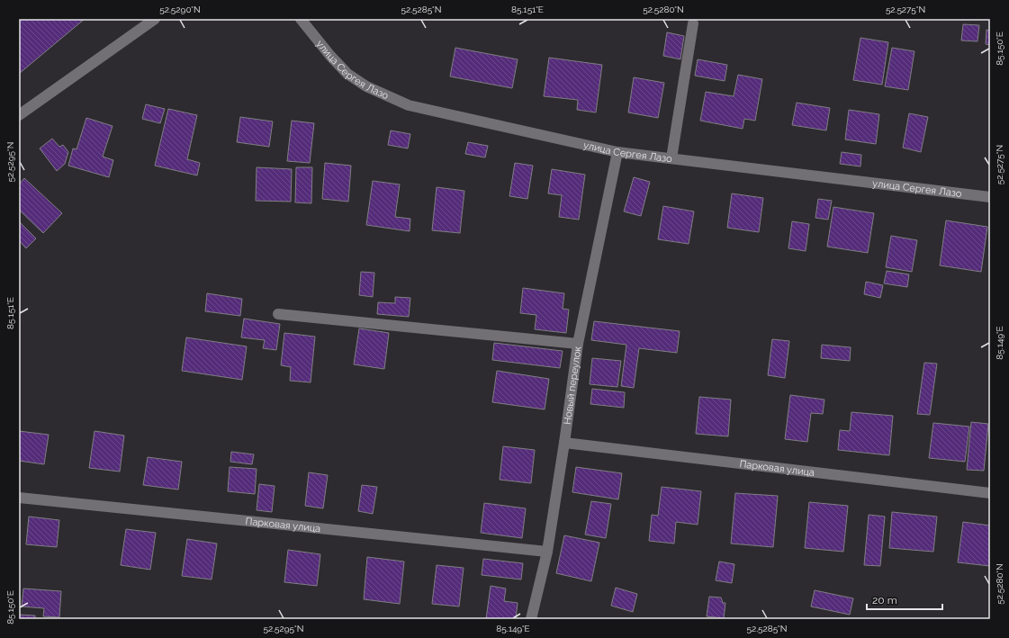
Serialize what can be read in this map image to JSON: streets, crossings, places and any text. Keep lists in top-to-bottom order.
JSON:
{
  "streets": {
    "street": ["улица Сергея Лазо", "Новый переулок", "Парковая улица"]
  },
  "crossings": [
    ["улица Сергея Лазо", "Новый переулок"],
    ["Новый переулок", "Парковая улица"]
  ],
  "scale_bar": "20 m",
  "coordinates": [
    "52.5290°N",
    "52.5285°N",
    "85.151°E",
    "52.5280°N",
    "52.5275°N",
    "85.150°E",
    "52.5295°N",
    "85.149°E"
  ]
}
